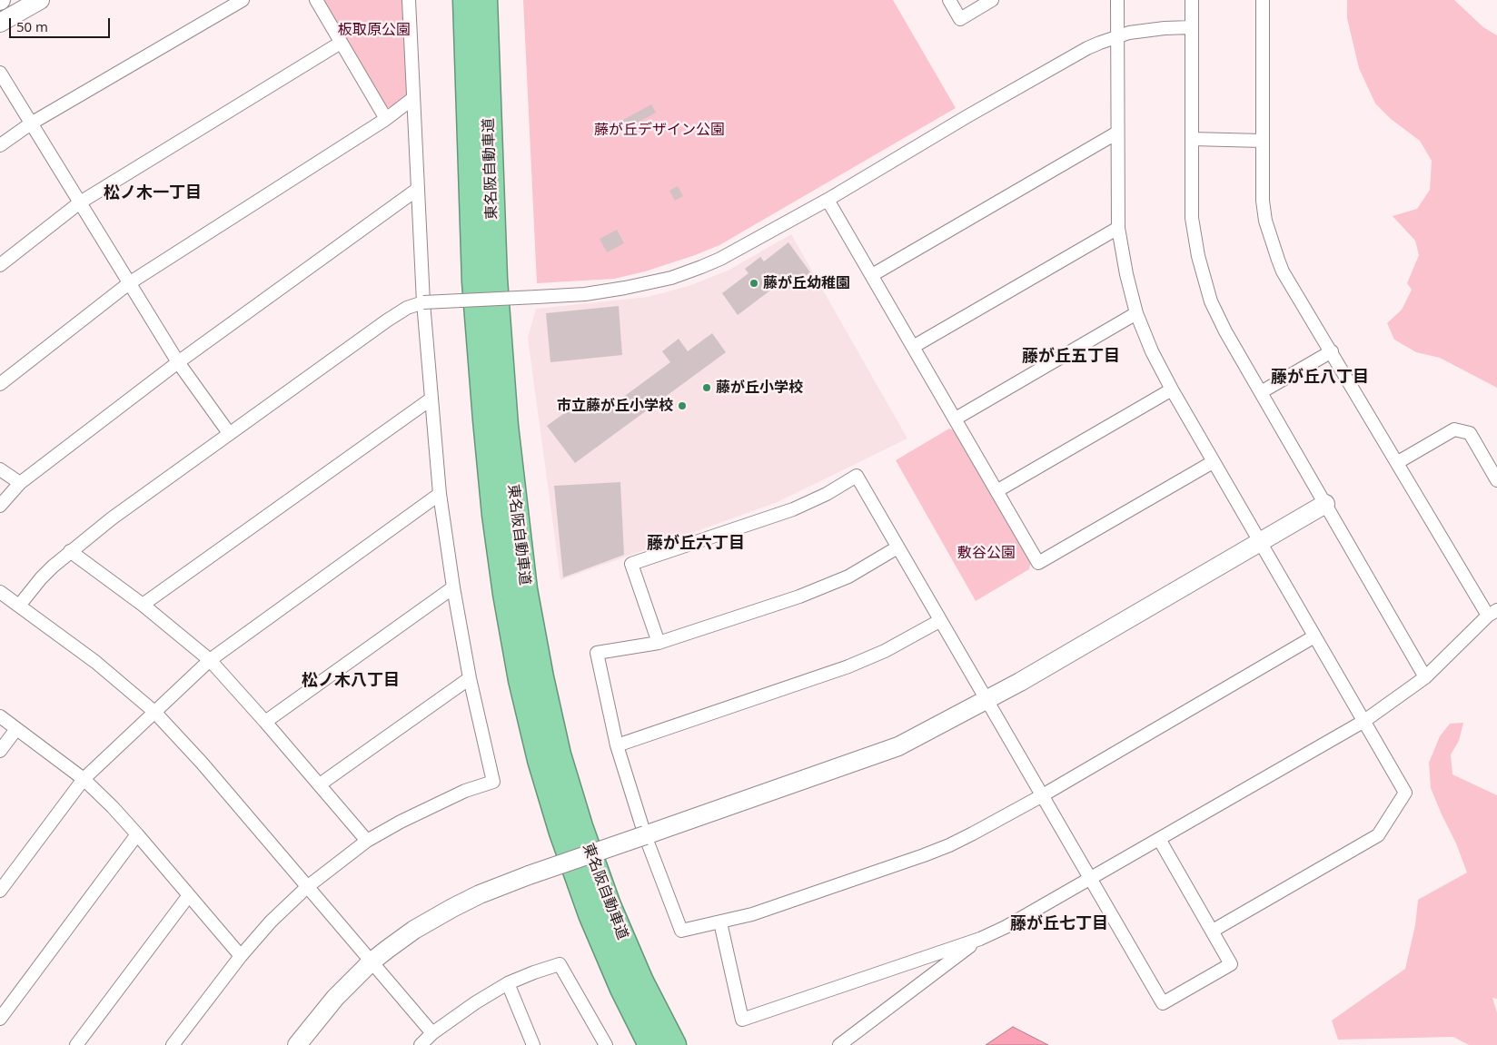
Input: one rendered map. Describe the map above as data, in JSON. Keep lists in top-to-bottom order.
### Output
{
  "streets": {
    "highway": ["東名阪自動車道"]
  },
  "districts": [
    "松ノ木一丁目",
    "藤が丘五丁目",
    "藤が丘八丁目",
    "藤が丘六丁目",
    "松ノ木八丁目",
    "藤が丘七丁目"
  ],
  "parks": ["板取原公園", "藤が丘デザイン公園", "敷谷公園"],
  "places": ["藤が丘幼稚園", "藤が丘小学校", "市立藤が丘小学校"],
  "scale_bar": "50 m"
}
